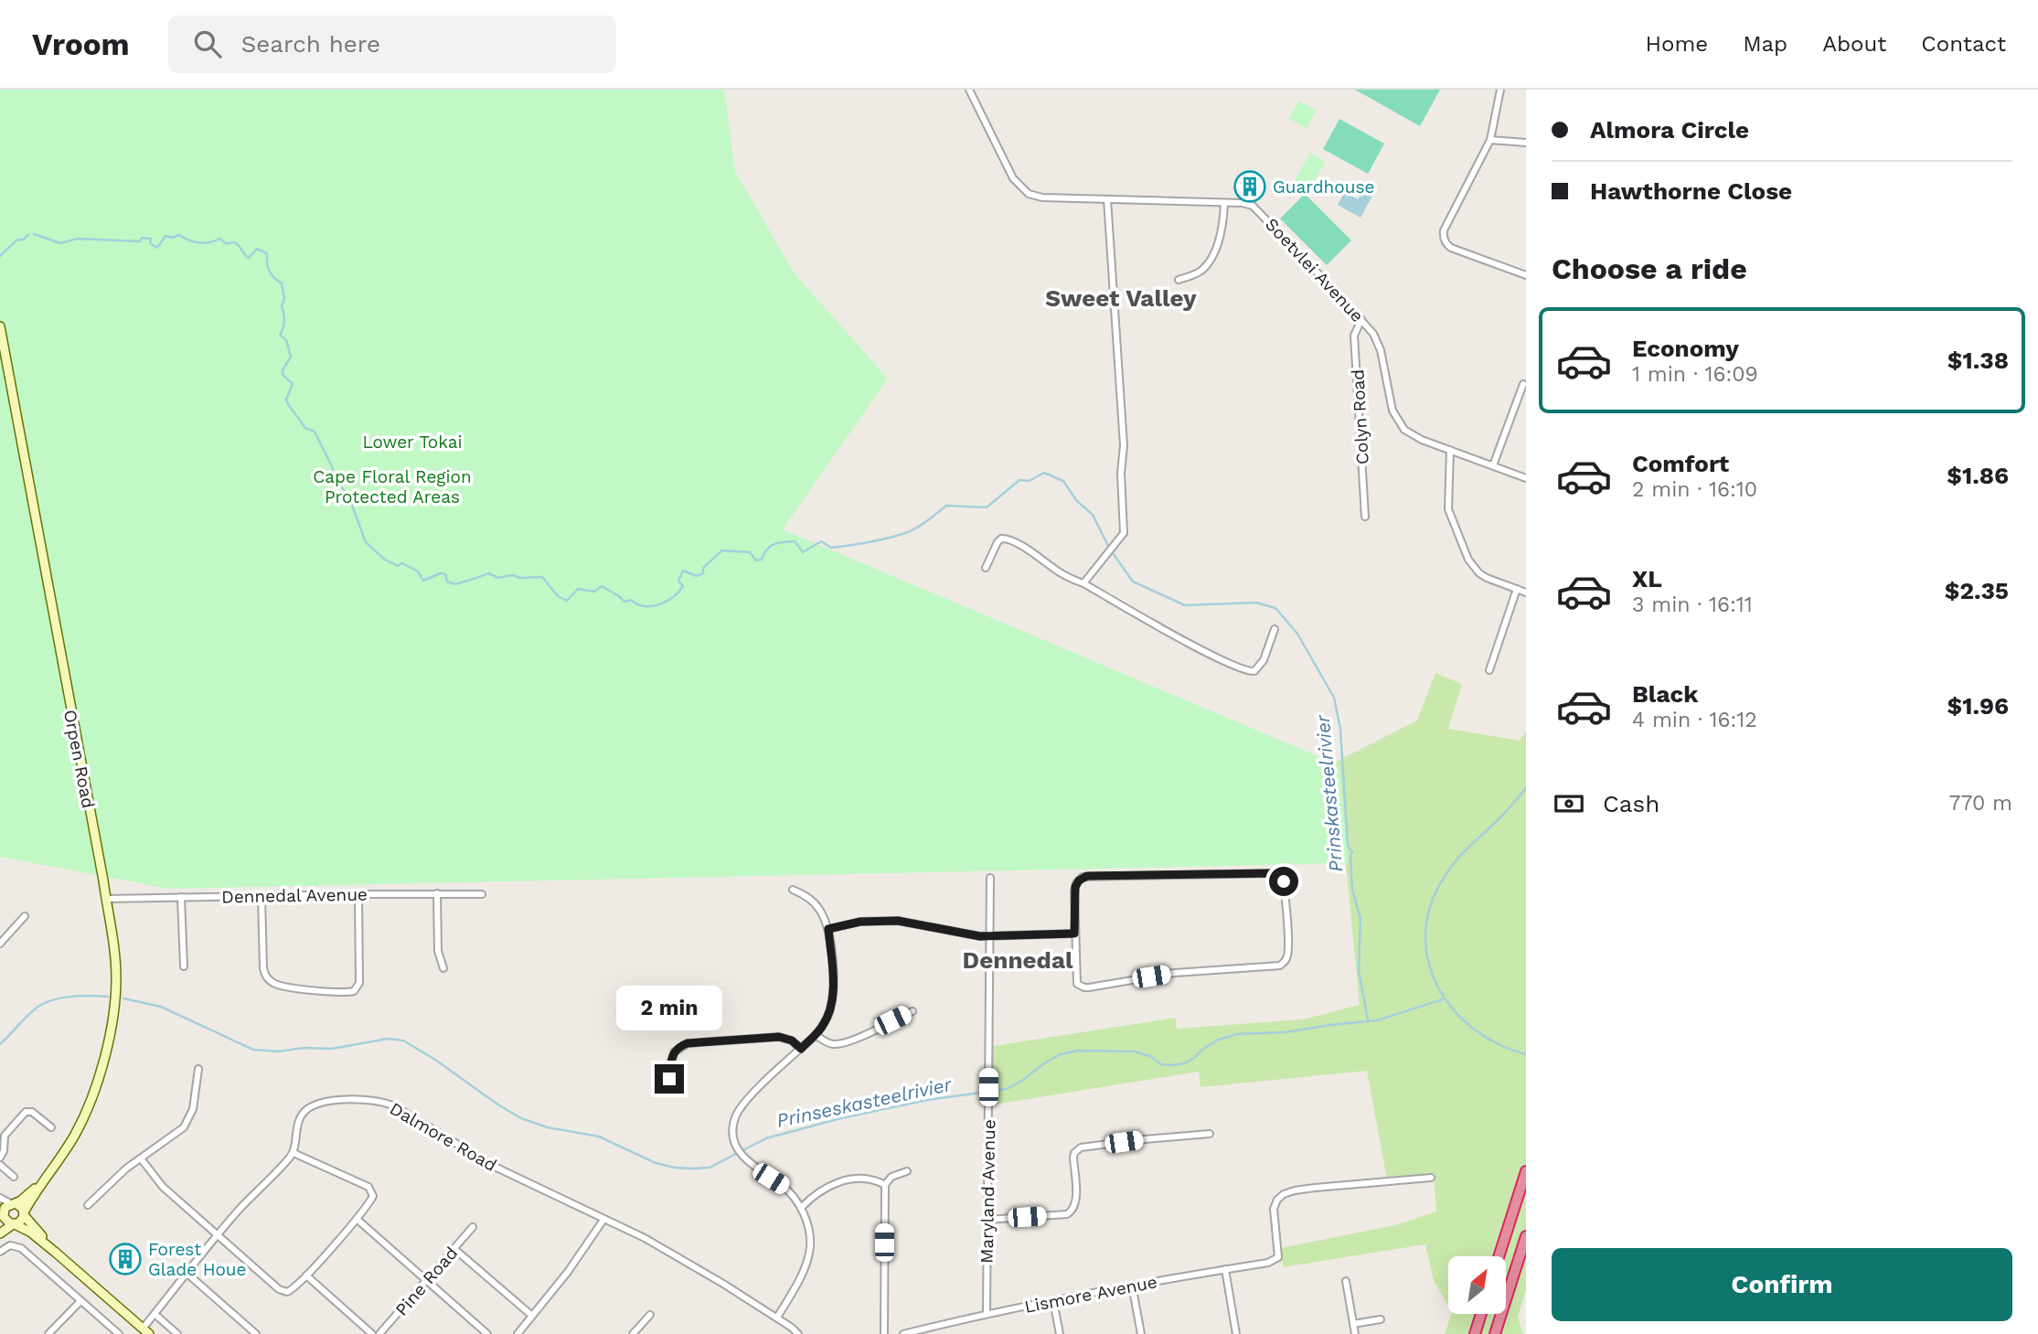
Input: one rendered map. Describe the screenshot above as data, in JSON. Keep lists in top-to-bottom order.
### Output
{
  "streets": {
    "main road": ["Orpen Road"],
    "street": [
      "Soetvlei Avenue",
      "Colyn Road",
      "Dennedal Avenue",
      "Dalmore Road",
      "Maryland Avenue",
      "Pine Road",
      "Lismore Avenue"
    ]
  },
  "crossings": [
    ["Soetvlei Avenue", "Colyn Road"],
    ["Orpen Road", "Dennedal Avenue"],
    ["Maryland Avenue", "Lismore Avenue"]
  ],
  "districts": ["Sweet Valley", "Dennedal"],
  "water": ["Prinskasteelrivier", "Prinseskasteelrivier"],
  "parks": ["Lower Tokai", "Cape Floral Region Protected Areas"],
  "places": {
    "building": ["Guardhouse", "Forest Glade Houe"]
  },
  "north": "top right",
  "page": {
    "header": "Vroom",
    "search": "Search here",
    "nav": [
      "Home",
      "Map",
      "About",
      "Contact"
    ],
    "banner": ["Almora Circle", "Hawthorne Close"],
    "heading": "Choose a ride",
    "list": [
      {
        "name": "Economy",
        "note": "1 min · 16:09",
        "value": "$1.38"
      },
      {
        "name": "Comfort",
        "note": "2 min · 16:10",
        "value": "$1.86"
      },
      {
        "name": "XL",
        "note": "3 min · 16:11",
        "value": "$2.35"
      },
      {
        "name": "Black",
        "note": "4 min · 16:12",
        "value": "$1.96"
      }
    ],
    "pay": ["Cash", "770 m"],
    "bubble": "2 min",
    "buttons": "Confirm"
  }
}
